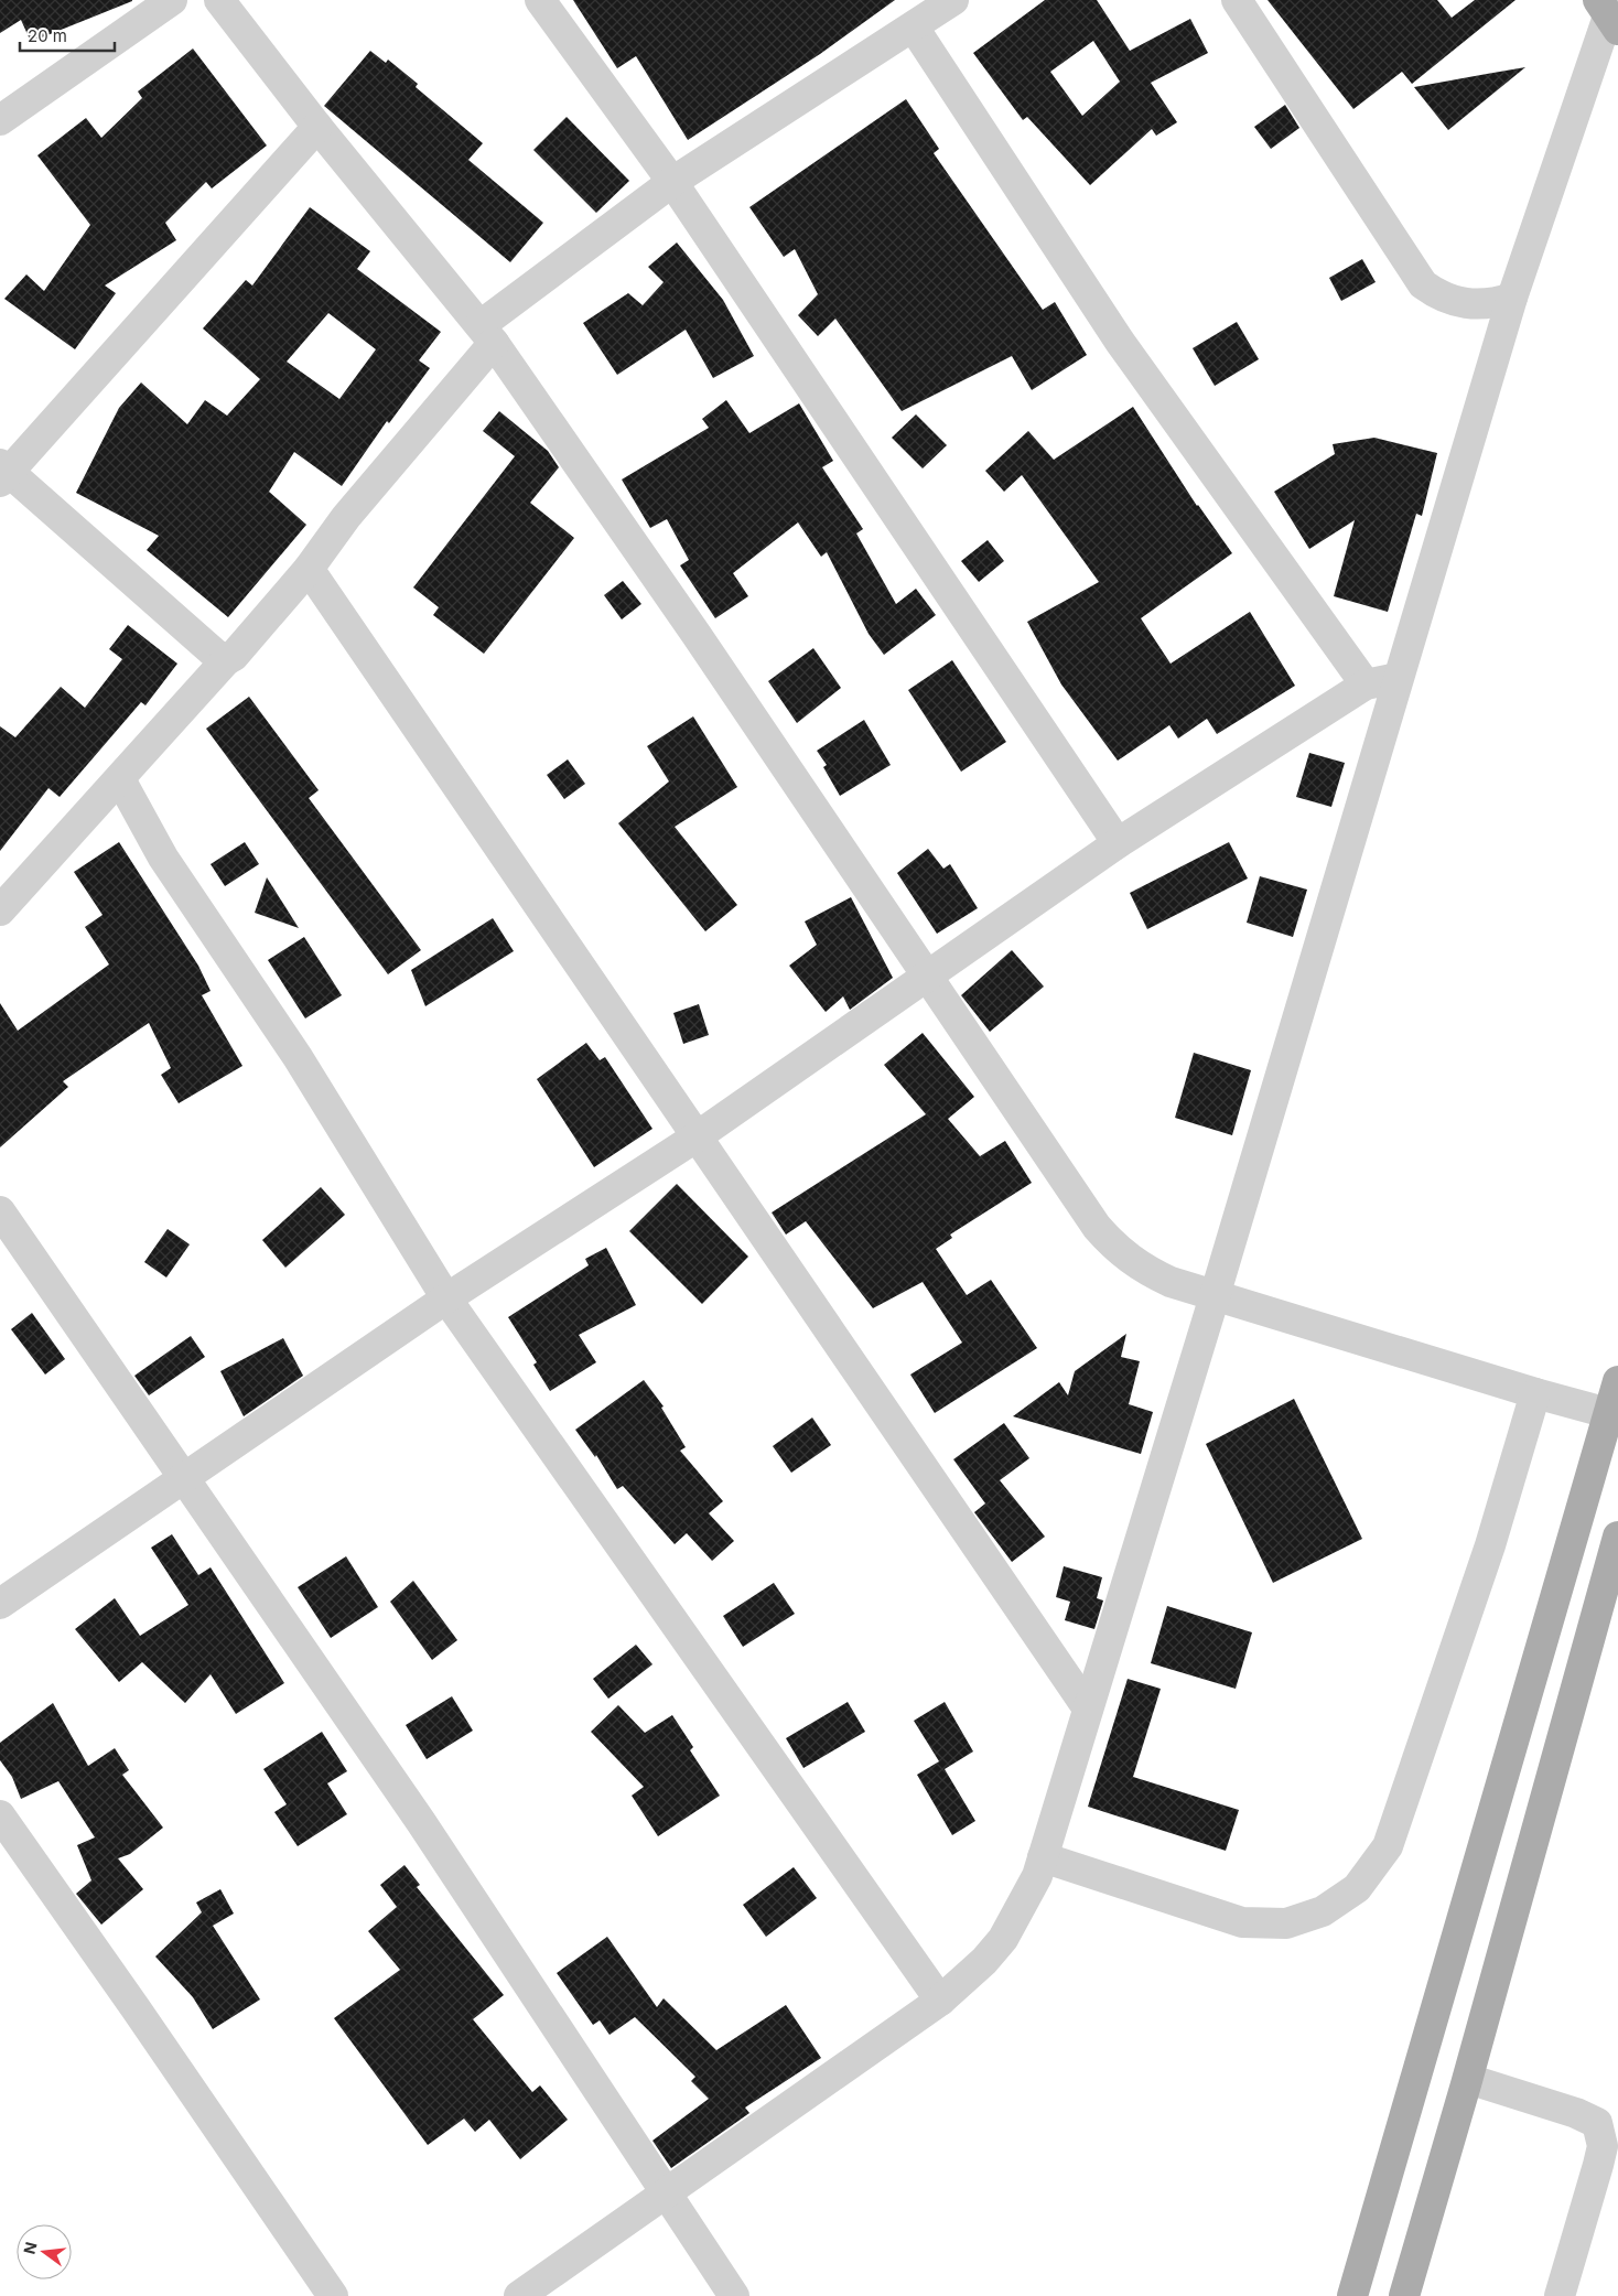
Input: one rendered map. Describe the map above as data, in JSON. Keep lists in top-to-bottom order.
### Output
{
  "scale_bar": "20 m",
  "north": "left"
}
